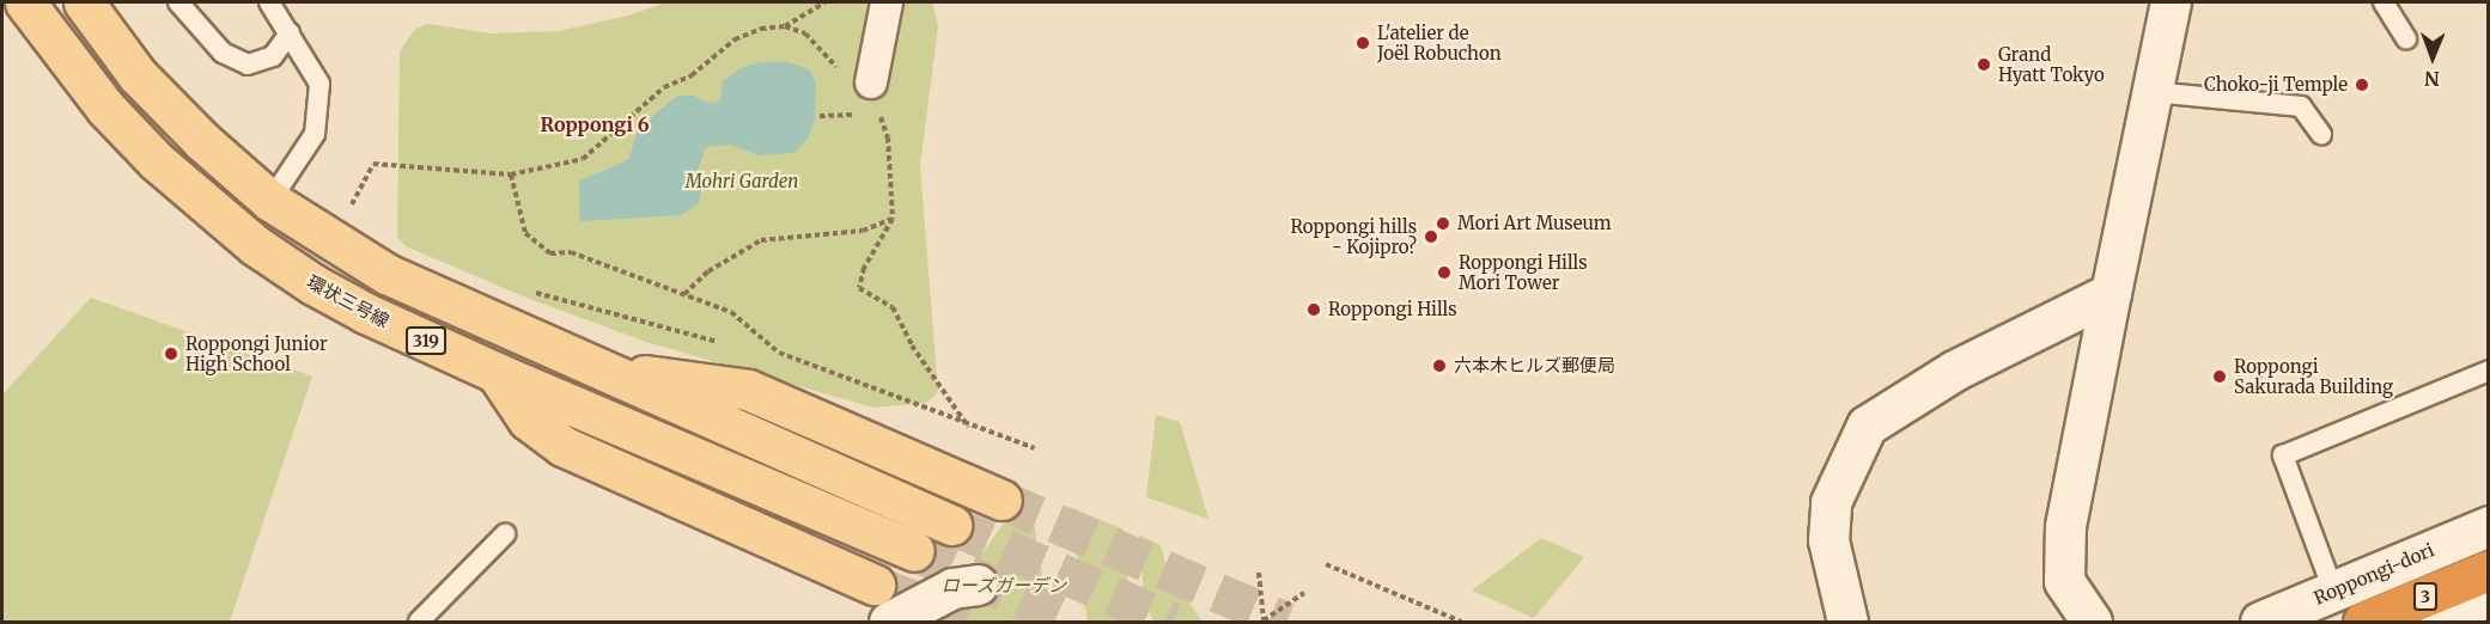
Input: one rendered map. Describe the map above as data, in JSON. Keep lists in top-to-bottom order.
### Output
{
  "streets": {
    "highway": ["3"],
    "main road": ["環状三号線", "319"],
    "street": ["Roppongi-dori"]
  },
  "districts": ["Roppongi 6"],
  "parks": ["Mohri Garden", "ローズガーデン"],
  "places": [
    "L'atelier de Joël Robuchon",
    "Grand Hyatt Tokyo",
    "Choko-ji Temple",
    "Mori Art Museum",
    "Roppongi hills - Kojipro?",
    "Roppongi Hills Mori Tower",
    "Roppongi Hills",
    "Roppongi Junior High School",
    "六本木ヒルズ郵便局",
    "Roppongi Sakurada Building"
  ],
  "north": "bottom"
}
